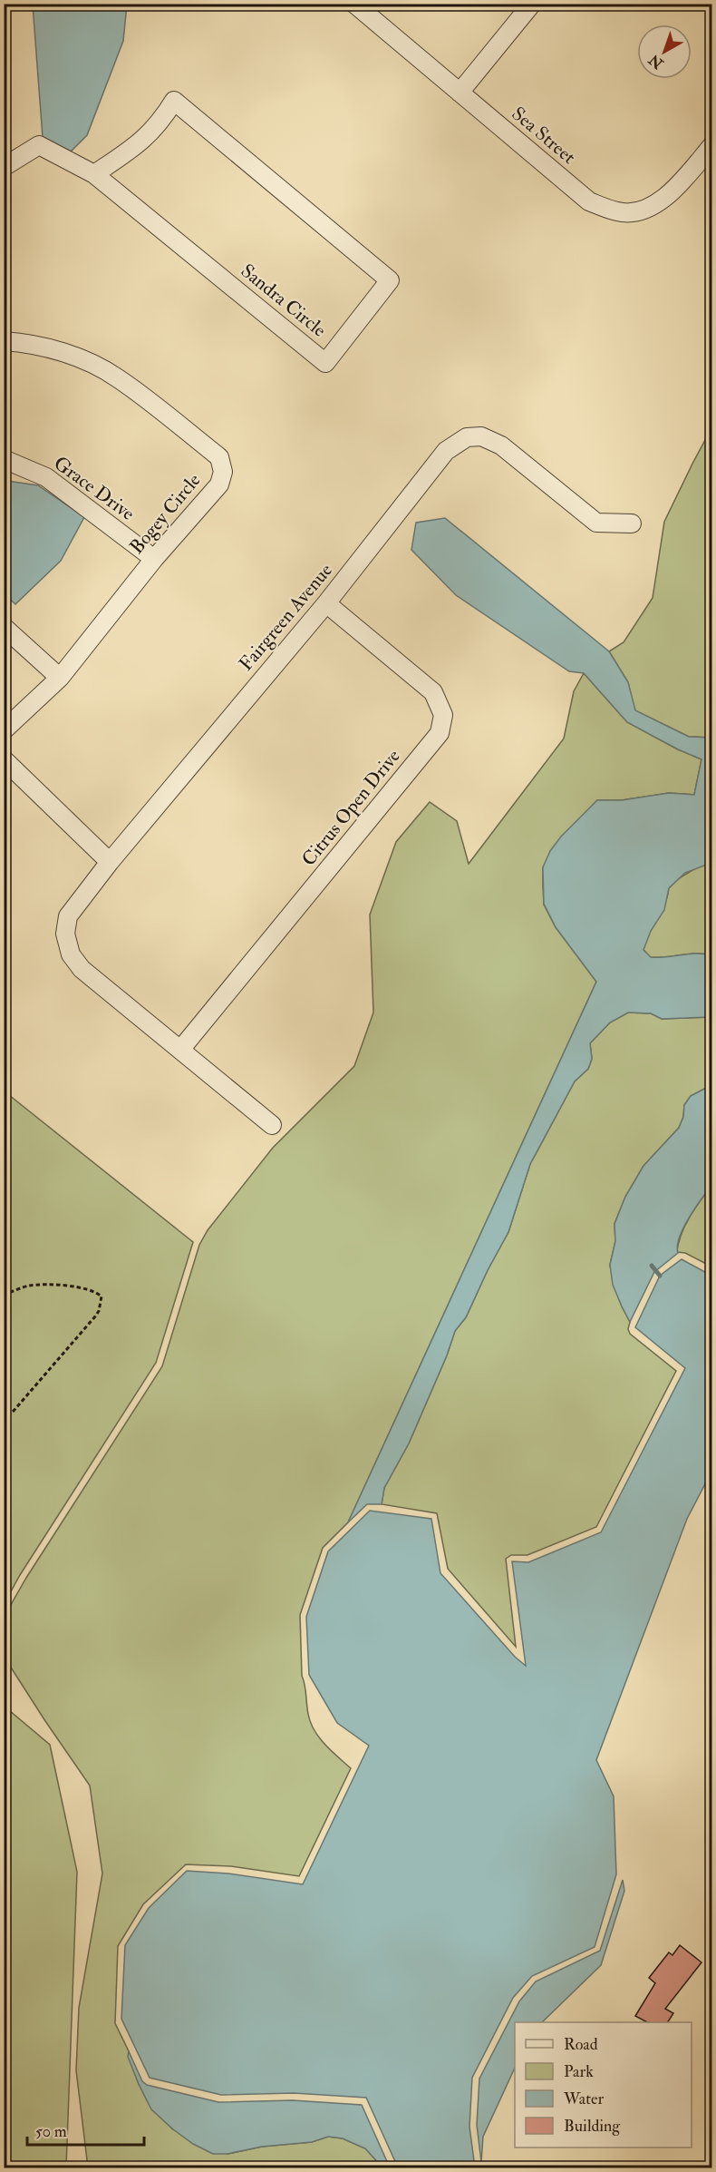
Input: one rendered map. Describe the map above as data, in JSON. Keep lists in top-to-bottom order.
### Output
{
  "streets": {
    "street": [
      "Sea Street",
      "Sandra Circle",
      "Grace Drive",
      "Bogey Circle",
      "Fairgreen Avenue",
      "Citrus Open Drive"
    ]
  },
  "crossings": [
    ["Grace Drive", "Bogey Circle"],
    ["Fairgreen Avenue", "Citrus Open Drive"]
  ],
  "legend": [
    "Road",
    "Park",
    "Water",
    "Building"
  ],
  "scale_bar": "50 m",
  "north": "bottom left"
}
